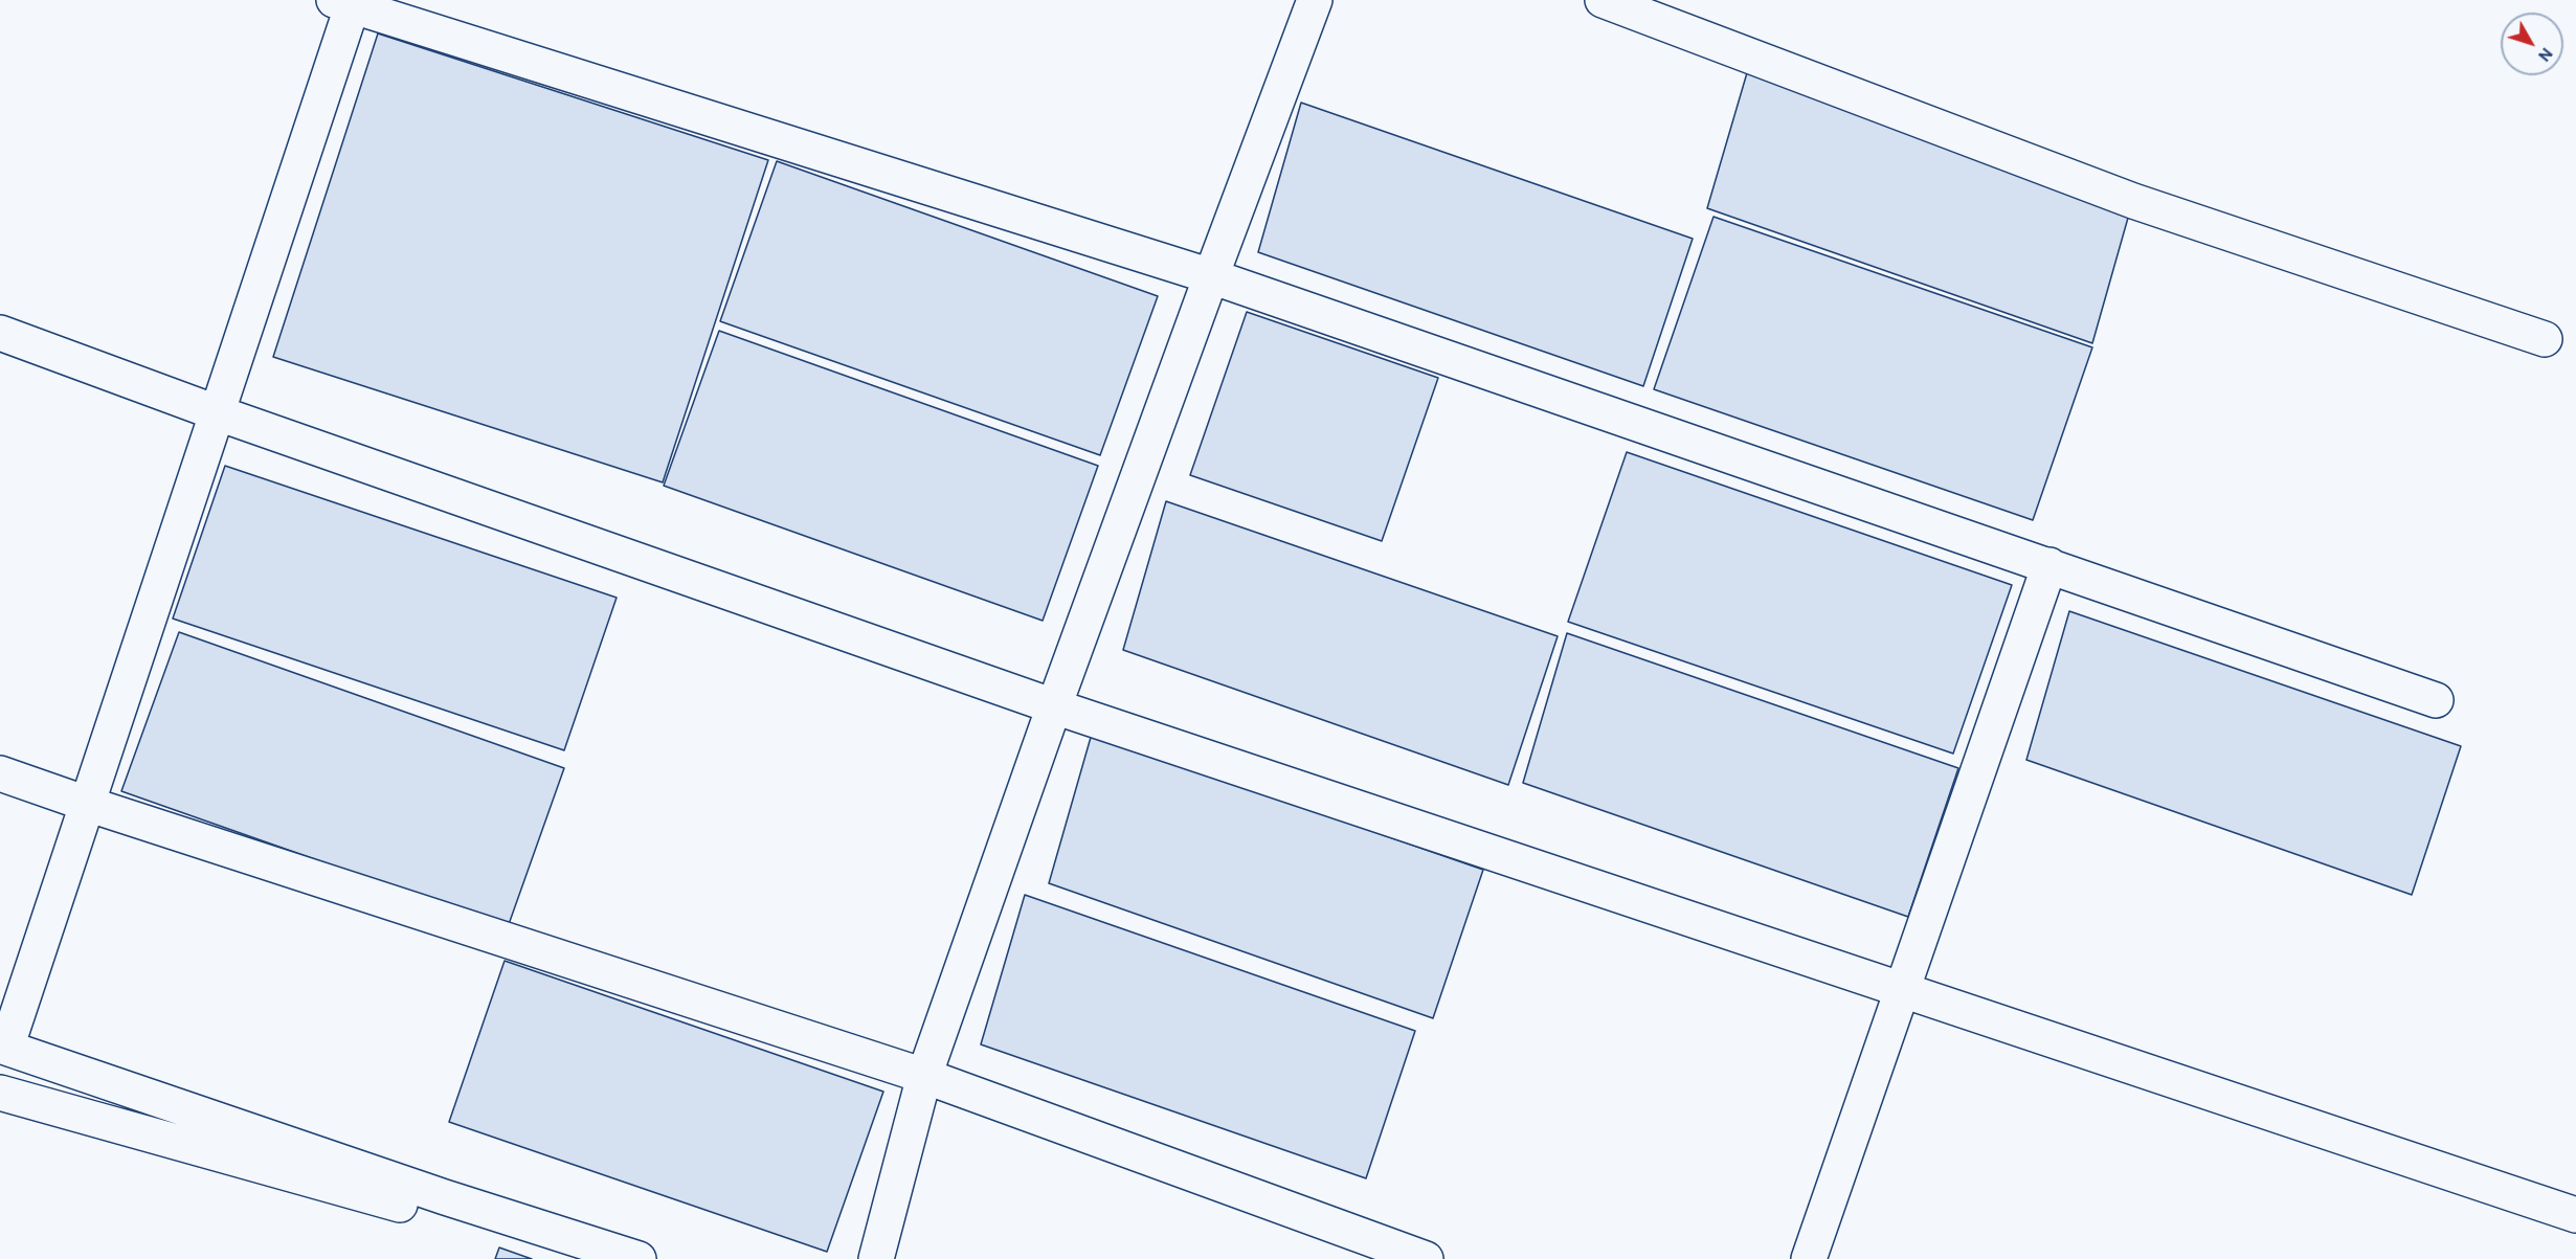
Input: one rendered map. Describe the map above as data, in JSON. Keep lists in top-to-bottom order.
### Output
{
  "north": "bottom right"
}
